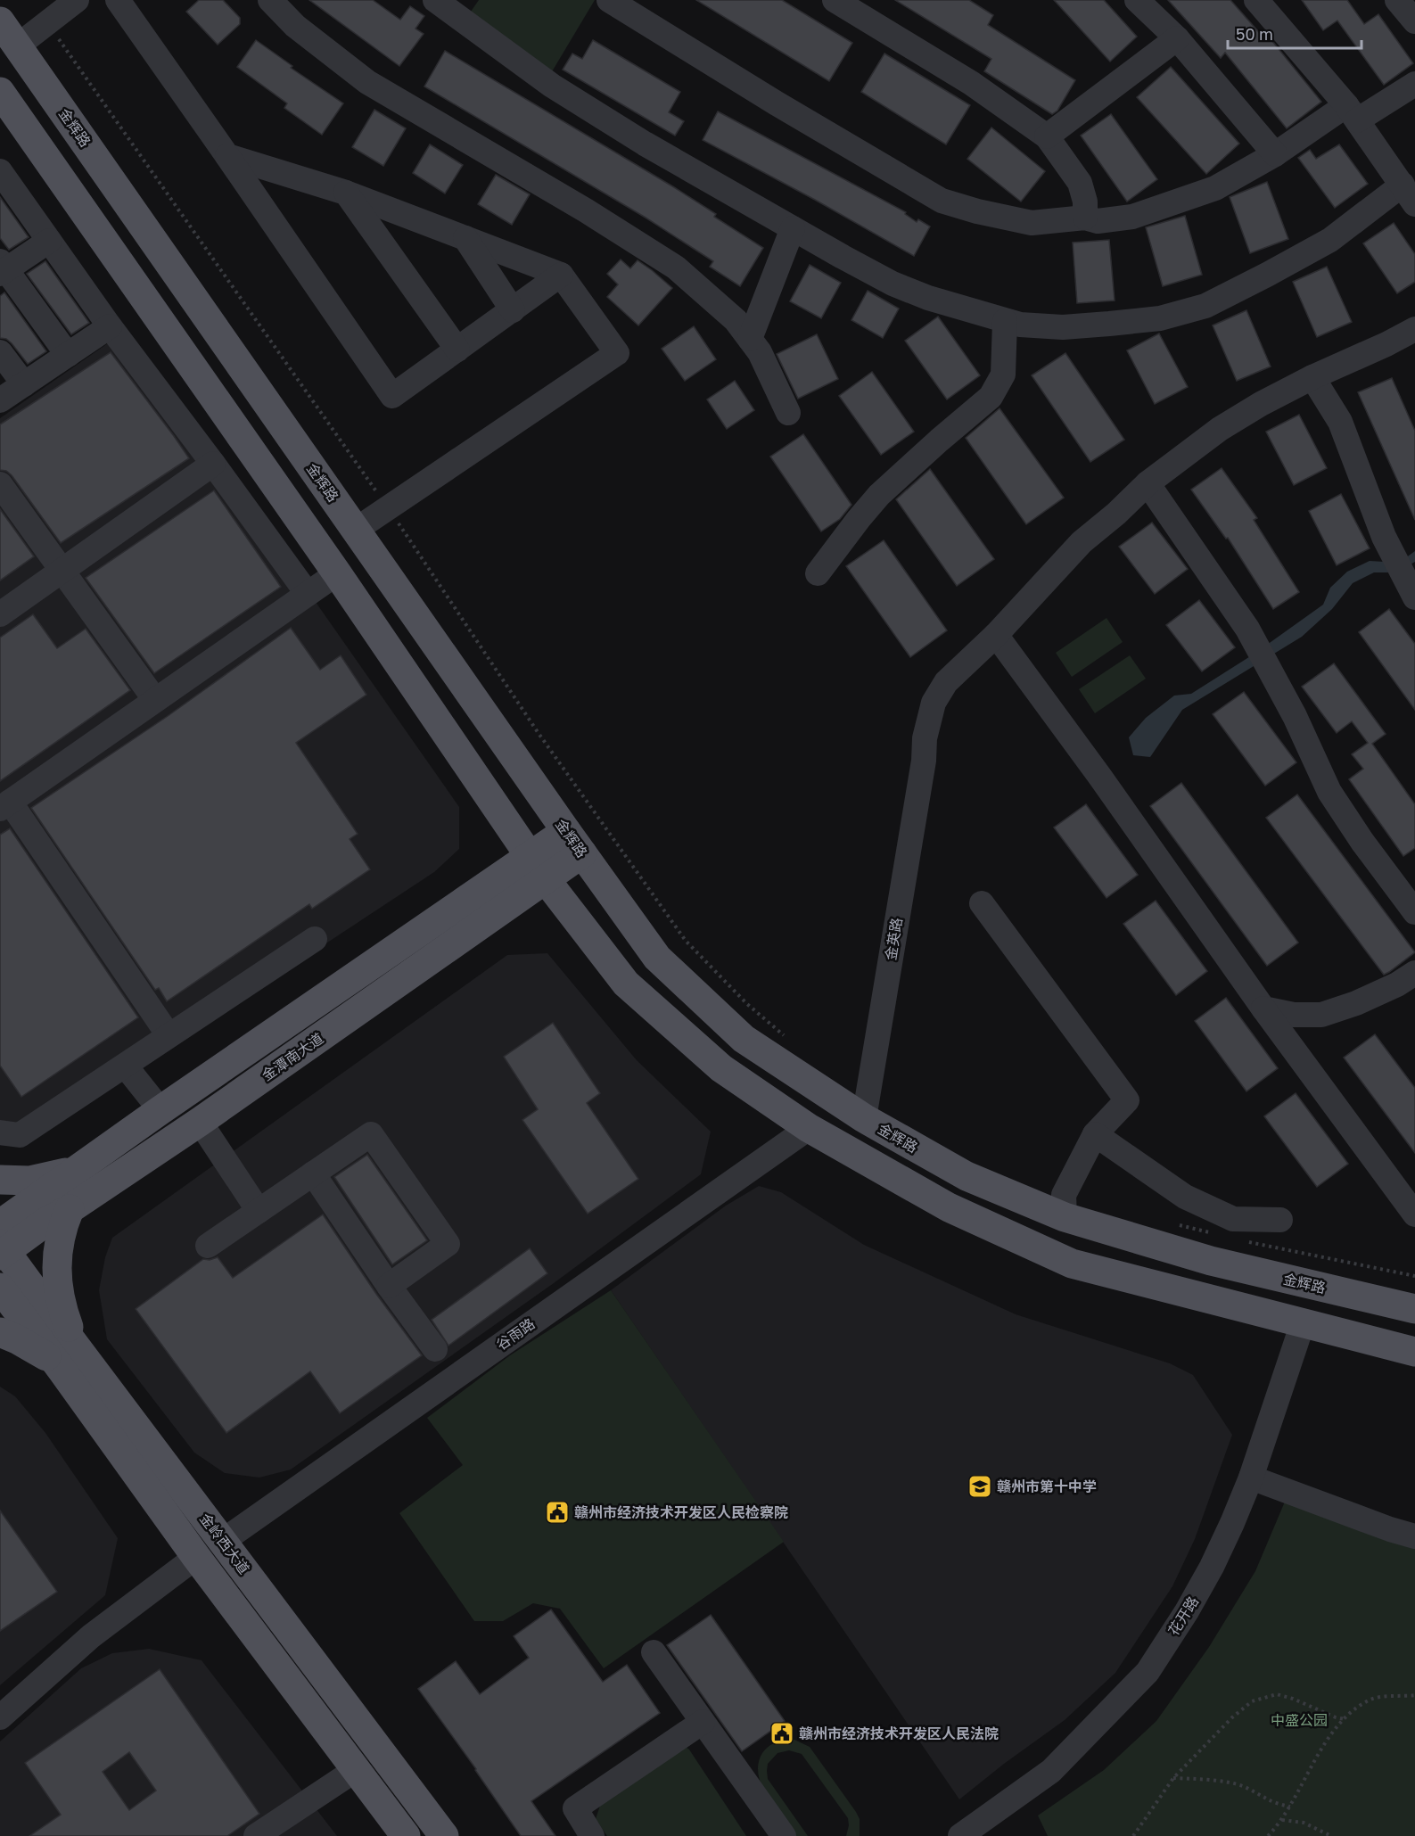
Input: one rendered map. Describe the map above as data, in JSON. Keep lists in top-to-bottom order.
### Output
{
  "streets": {
    "main road": ["金辉路", "金潭南大道", "金岭西大道"],
    "street": ["金英路", "谷雨路", "花开路"]
  },
  "crossings": [
    ["金辉路", "金英路"],
    ["金辉路", "金潭南大道"],
    ["金潭南大道", "金岭西大道"],
    ["谷雨路", "金岭西大道"]
  ],
  "parks": ["中盛公园"],
  "places": {
    "school or university": ["赣州市第十中学"],
    "public building": ["赣州市经济技术开发区人民检察院", "赣州市经济技术开发区人民法院"]
  },
  "scale_bar": "50 m"
}
